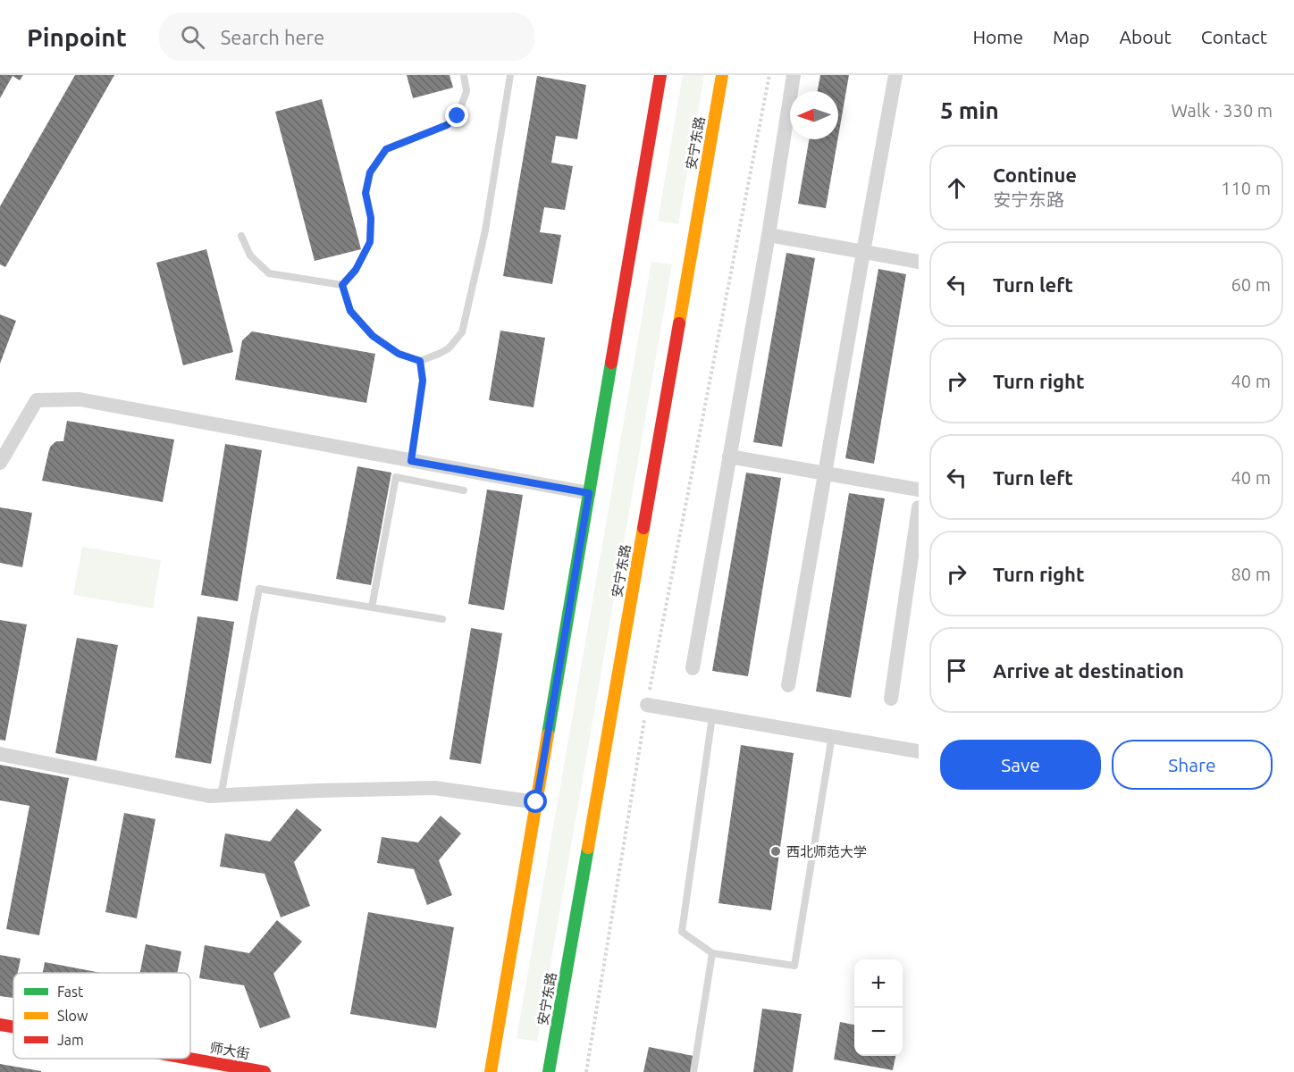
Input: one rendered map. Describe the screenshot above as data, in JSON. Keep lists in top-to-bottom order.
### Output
{
  "streets": {
    "main road": ["安宁东路", "师大街"]
  },
  "places": ["西北师范大学"],
  "legend": ["Fast", "Slow", "Jam"],
  "north": "left",
  "page": {
    "header": "Pinpoint",
    "search": "Search here",
    "nav": [
      "Home",
      "Map",
      "About",
      "Contact"
    ],
    "heading": ["5 min", "Walk · 330 m"],
    "list": [
      ["Continue", "安宁东路", "110 m"],
      ["Turn left", "60 m"],
      ["Turn right", "40 m"],
      ["Turn left", "40 m"],
      ["Turn right", "80 m"],
      "Arrive at destination"
    ],
    "buttons": ["Save", "Share"],
    "map_buttons": ["+", "−"]
  }
}
